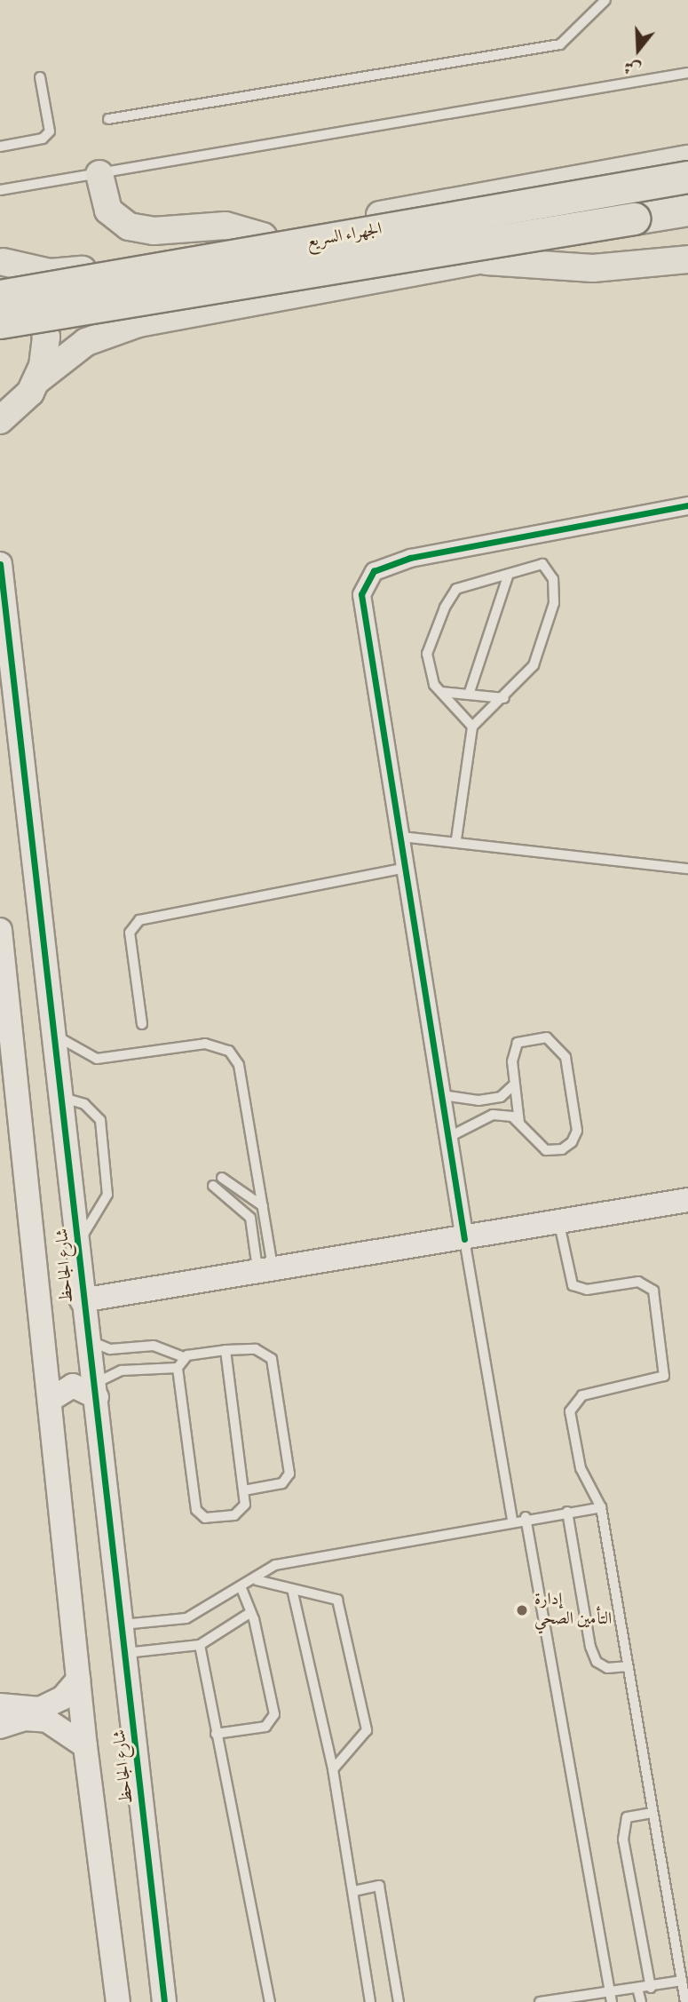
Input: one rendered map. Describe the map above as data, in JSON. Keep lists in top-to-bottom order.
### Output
{
  "streets": {
    "highway": ["الجهراء السريع"],
    "street": ["شارع الجاحظ"]
  },
  "places": ["إدارة التأمين الصحي"],
  "north": "bottom"
}
